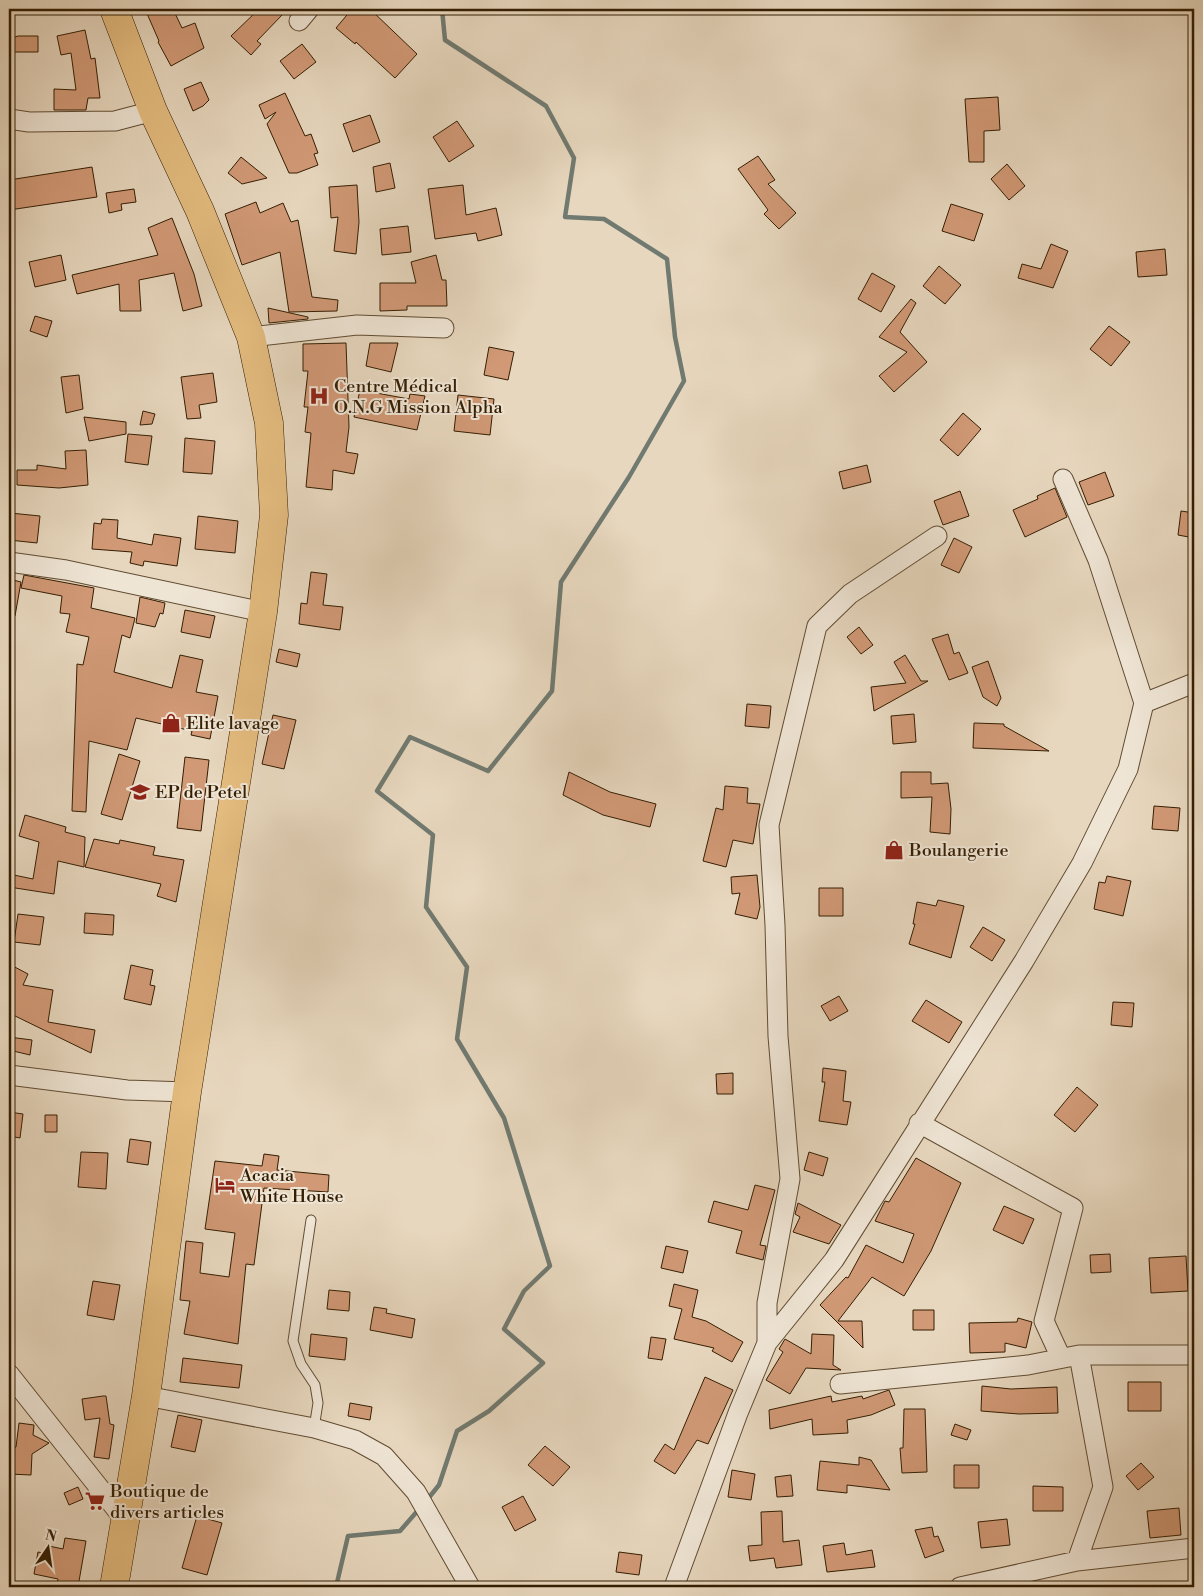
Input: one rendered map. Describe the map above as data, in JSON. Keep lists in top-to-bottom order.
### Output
{
  "places": {
    "hospital": ["Centre Médical O.N.G Mission Alpha"],
    "shop": ["Elite lavage", "Boulangerie"],
    "school or university": ["EP de Petel"],
    "hotel": ["Acacia White House"],
    "supermarket": ["Boutique de divers articles"]
  },
  "north": "top"
}
